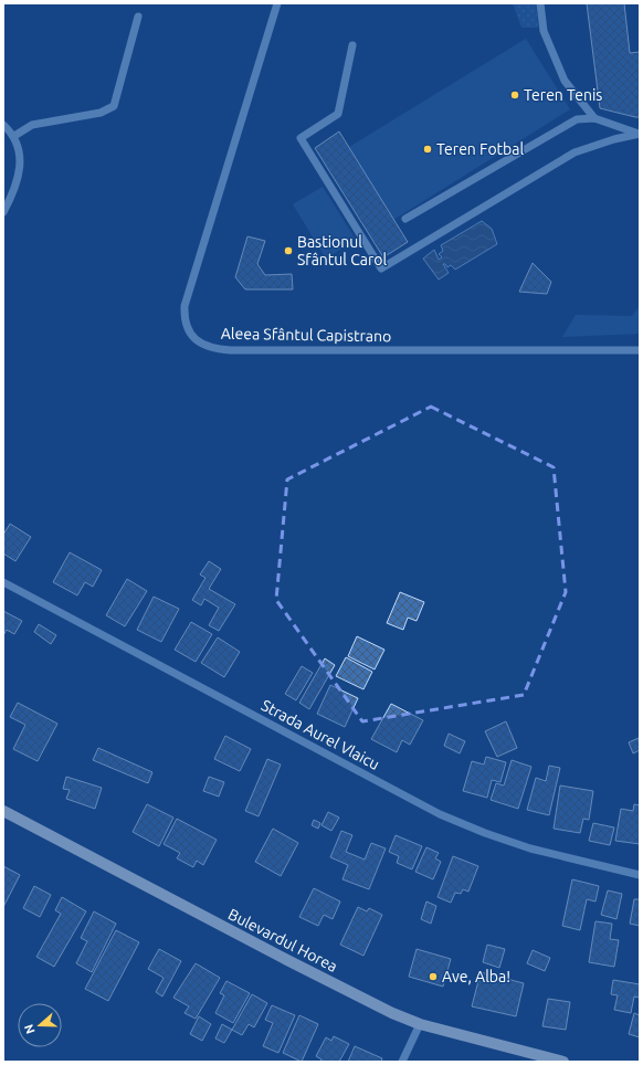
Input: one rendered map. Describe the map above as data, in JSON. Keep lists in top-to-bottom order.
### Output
{
  "streets": {
    "main road": ["Bulevardul Horea"],
    "street": ["Aleea Sfântul Capistrano", "Strada Aurel Vlaicu"]
  },
  "places": [
    "Teren Tenis",
    "Teren Fotbal",
    "Bastionul Sfântul Carol",
    "Ave, Alba!"
  ],
  "north": "left"
}
